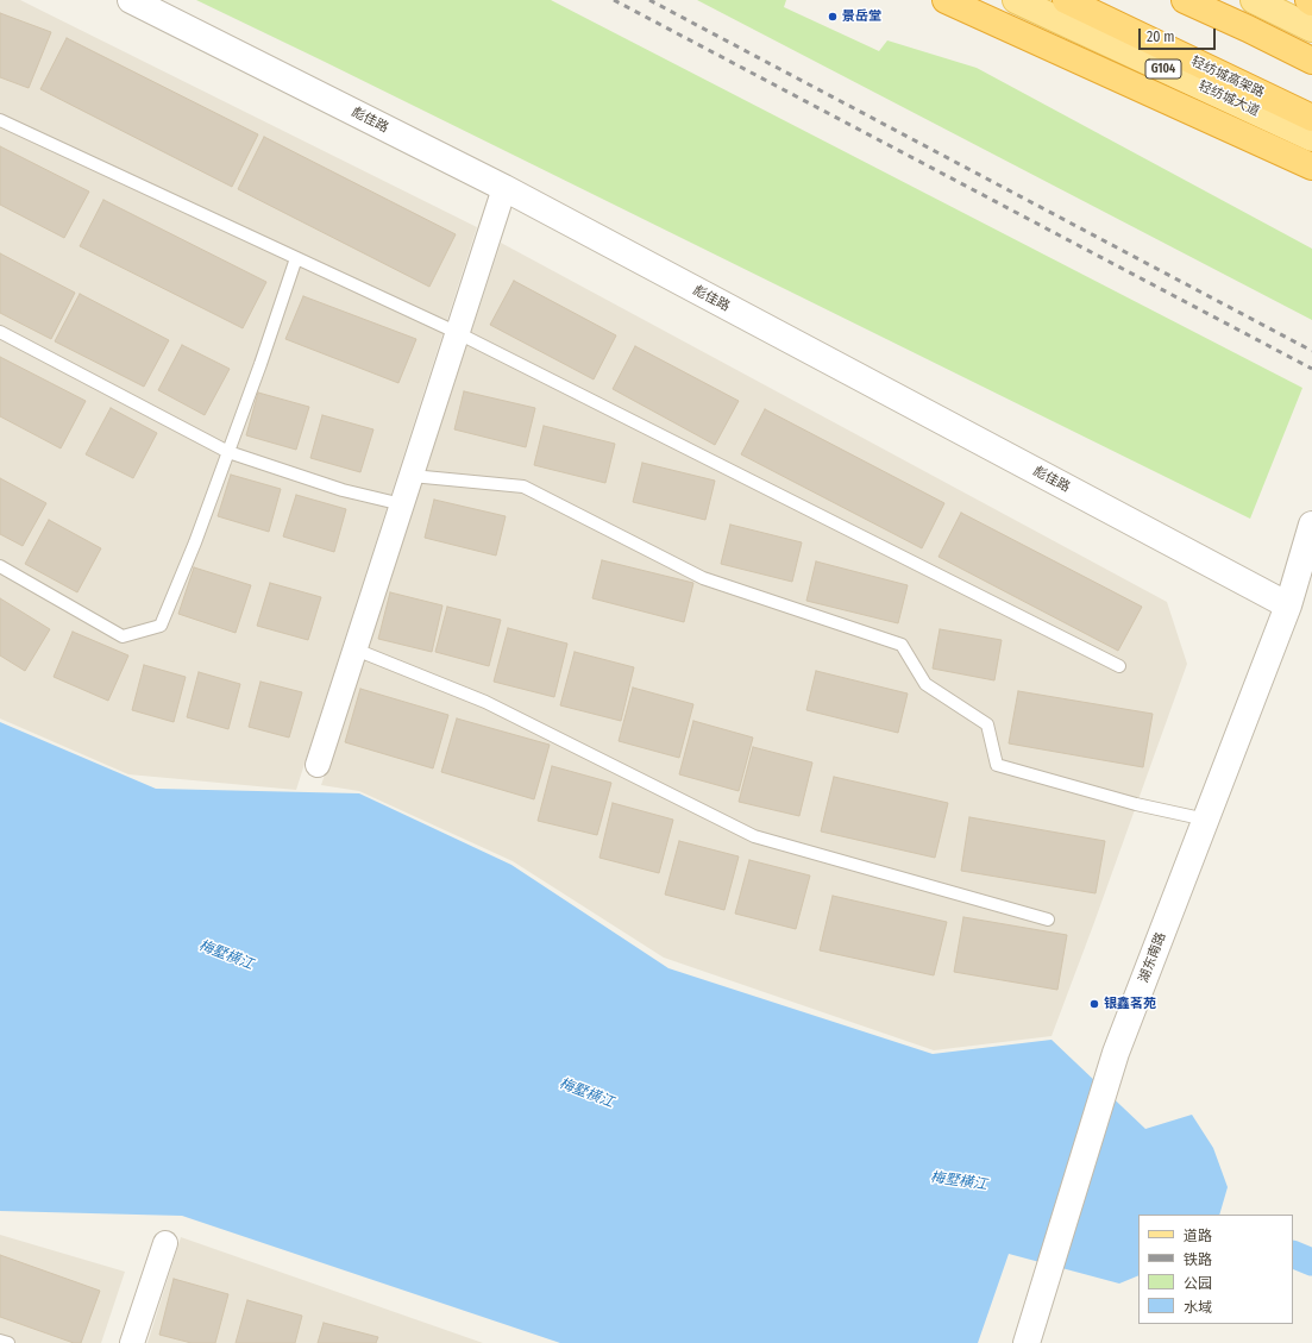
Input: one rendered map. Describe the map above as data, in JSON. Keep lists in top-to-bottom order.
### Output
{
  "streets": {
    "highway": ["轻纺城高架路"],
    "main road": ["G104", "轻纺城大道"],
    "street": ["彪佳路", "湖东南路"]
  },
  "crossings": [
    ["彪佳路", "湖东南路"]
  ],
  "water": ["梅墅横江"],
  "places": ["景岳堂", "银鑫茗苑"],
  "legend": [
    "道路",
    "铁路",
    "公园",
    "水域"
  ],
  "scale_bar": "20 m"
}
